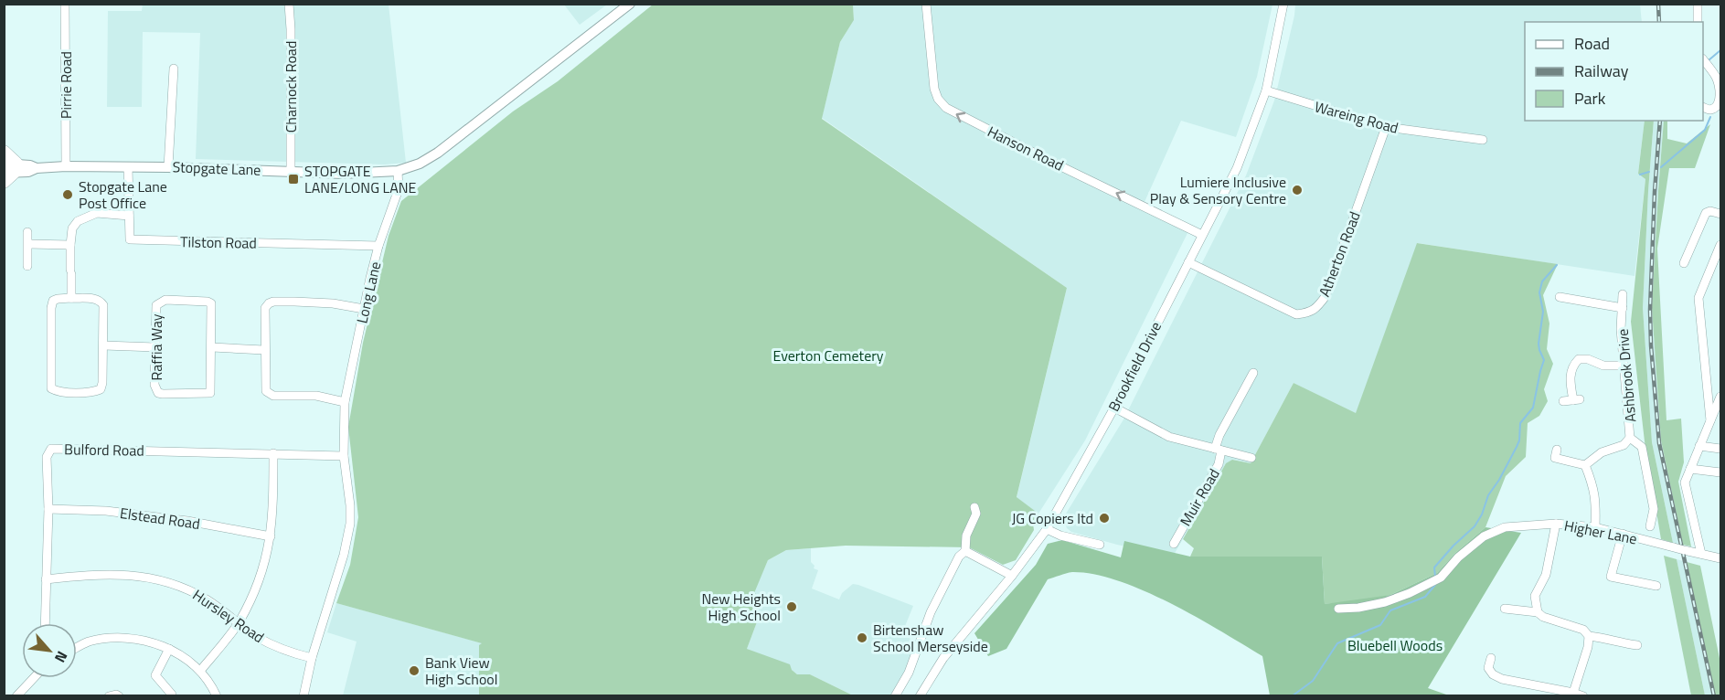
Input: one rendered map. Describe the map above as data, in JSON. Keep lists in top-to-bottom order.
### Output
{
  "streets": {
    "main road": ["Stopgate Lane"],
    "street": [
      "Pirrie Road",
      "Charnock Road",
      "Wareing Road",
      "Hanson Road",
      "Tilston Road",
      "Atherton Road",
      "Long Lane",
      "Raffia Way",
      "Brookfield Drive",
      "Ashbrook Drive",
      "Bulford Road",
      "Muir Road",
      "Elstead Road",
      "Higher Lane",
      "Hursley Road"
    ]
  },
  "crossings": [
    ["Pirrie Road", "Stopgate Lane"],
    ["Charnock Road", "Stopgate Lane"],
    ["Wareing Road", "Atherton Road"],
    ["Wareing Road", "Brookfield Drive"],
    ["Hanson Road", "Brookfield Drive"],
    ["Stopgate Lane", "Tilston Road"],
    ["Stopgate Lane", "Long Lane"],
    ["Tilston Road", "Long Lane"],
    ["Atherton Road", "Brookfield Drive"],
    ["Long Lane", "Bulford Road"],
    ["Long Lane", "Hursley Road"],
    ["Brookfield Drive", "Muir Road"],
    ["Bulford Road", "Elstead Road"],
    ["Bulford Road", "Hursley Road"]
  ],
  "one_way": ["Hanson Road"],
  "parks": ["Everton Cemetery", "Bluebell Woods"],
  "places": {
    "transit": ["STOPGATE LANE/LONG LANE"],
    "other": [
      "Lumiere Inclusive Play & Sensory Centre",
      "Stopgate Lane Post Office",
      "JG Copiers ltd",
      "New Heights High School",
      "Birtenshaw School Merseyside",
      "Bank View High School"
    ]
  },
  "legend": ["Road", "Railway", "Park"],
  "north": "bottom right"
}
